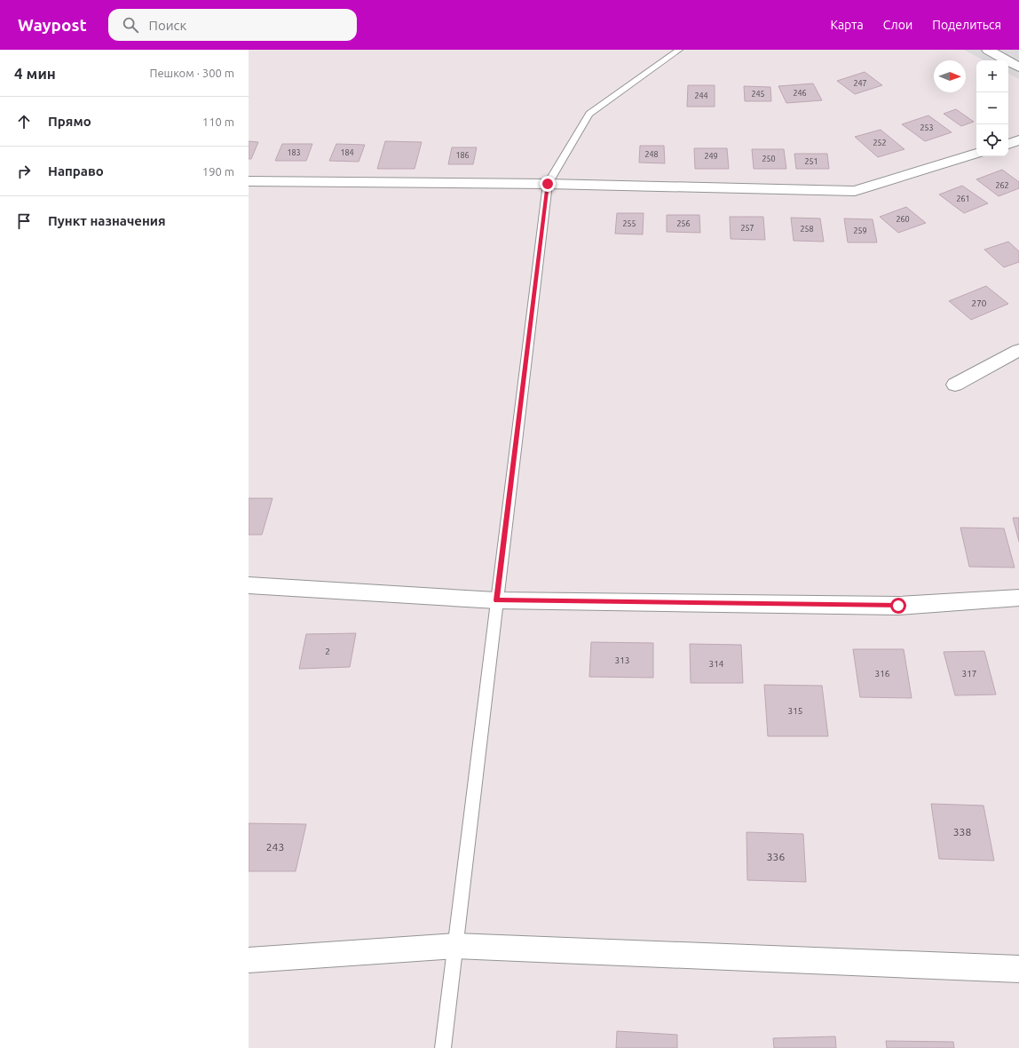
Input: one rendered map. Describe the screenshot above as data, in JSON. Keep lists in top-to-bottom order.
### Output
{
  "house_numbers": [
    "247",
    "246",
    "245",
    "244",
    "253",
    "252",
    "183",
    "184",
    "248",
    "186",
    "249",
    "250",
    "251",
    "262",
    "261",
    "260",
    "255",
    "256",
    "257",
    "258",
    "259",
    "270",
    "2",
    "313",
    "314",
    "316",
    "317",
    "315",
    "338",
    "243",
    "336"
  ],
  "north": "right",
  "page": {
    "header": "Waypost",
    "search": "Поиск",
    "nav": ["Карта", "Слои", "Поделиться"],
    "heading": ["4 мин", "Пешком · 300 m"],
    "map_buttons": ["+", "−"],
    "list": [
      ["Прямо", "110 m"],
      ["Направо", "190 m"],
      "Пункт назначения"
    ]
  }
}
